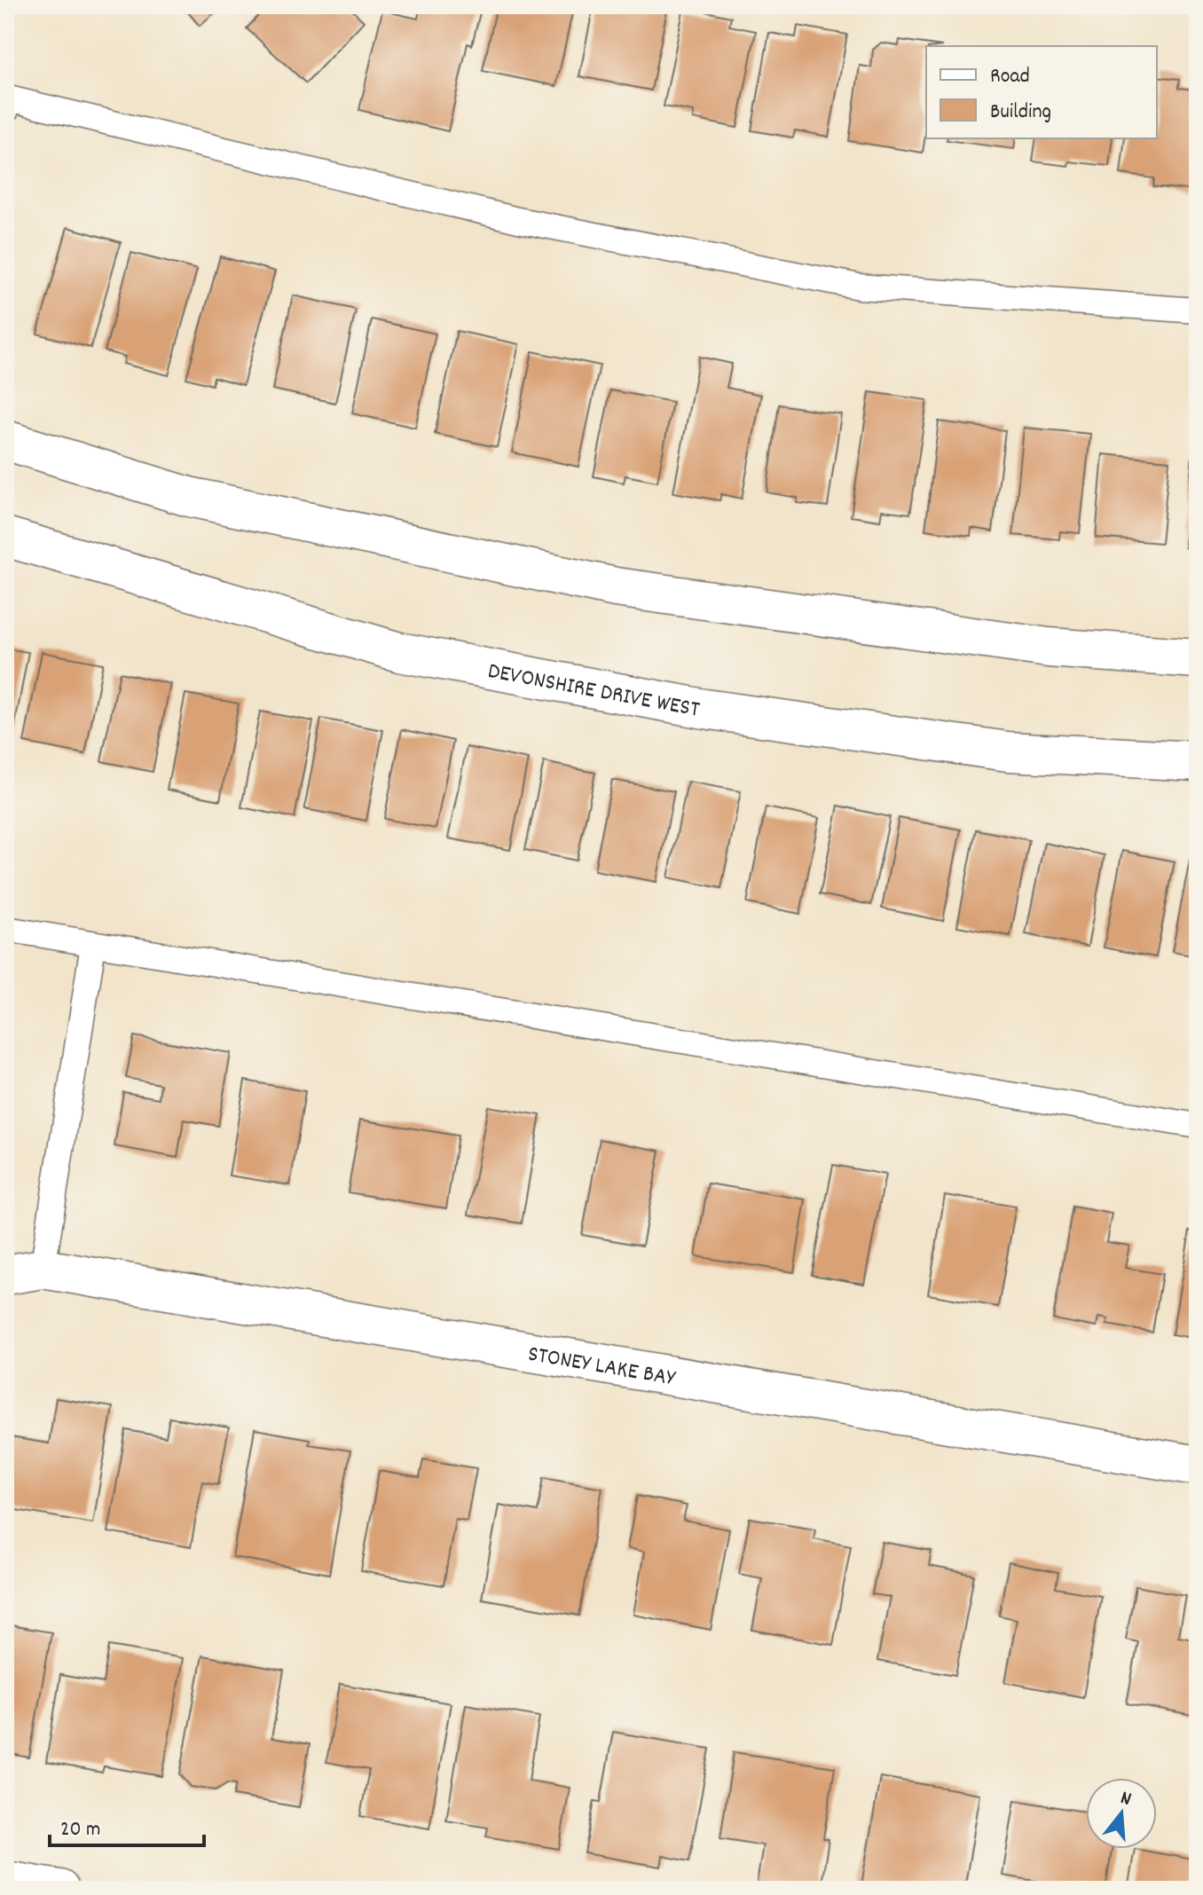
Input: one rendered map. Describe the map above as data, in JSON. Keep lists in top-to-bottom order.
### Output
{
  "streets": {
    "street": ["DEVONSHIRE DRIVE WEST", "STONEY LAKE BAY"]
  },
  "legend": ["Road", "Building"],
  "scale_bar": "20 m",
  "north": "top"
}
